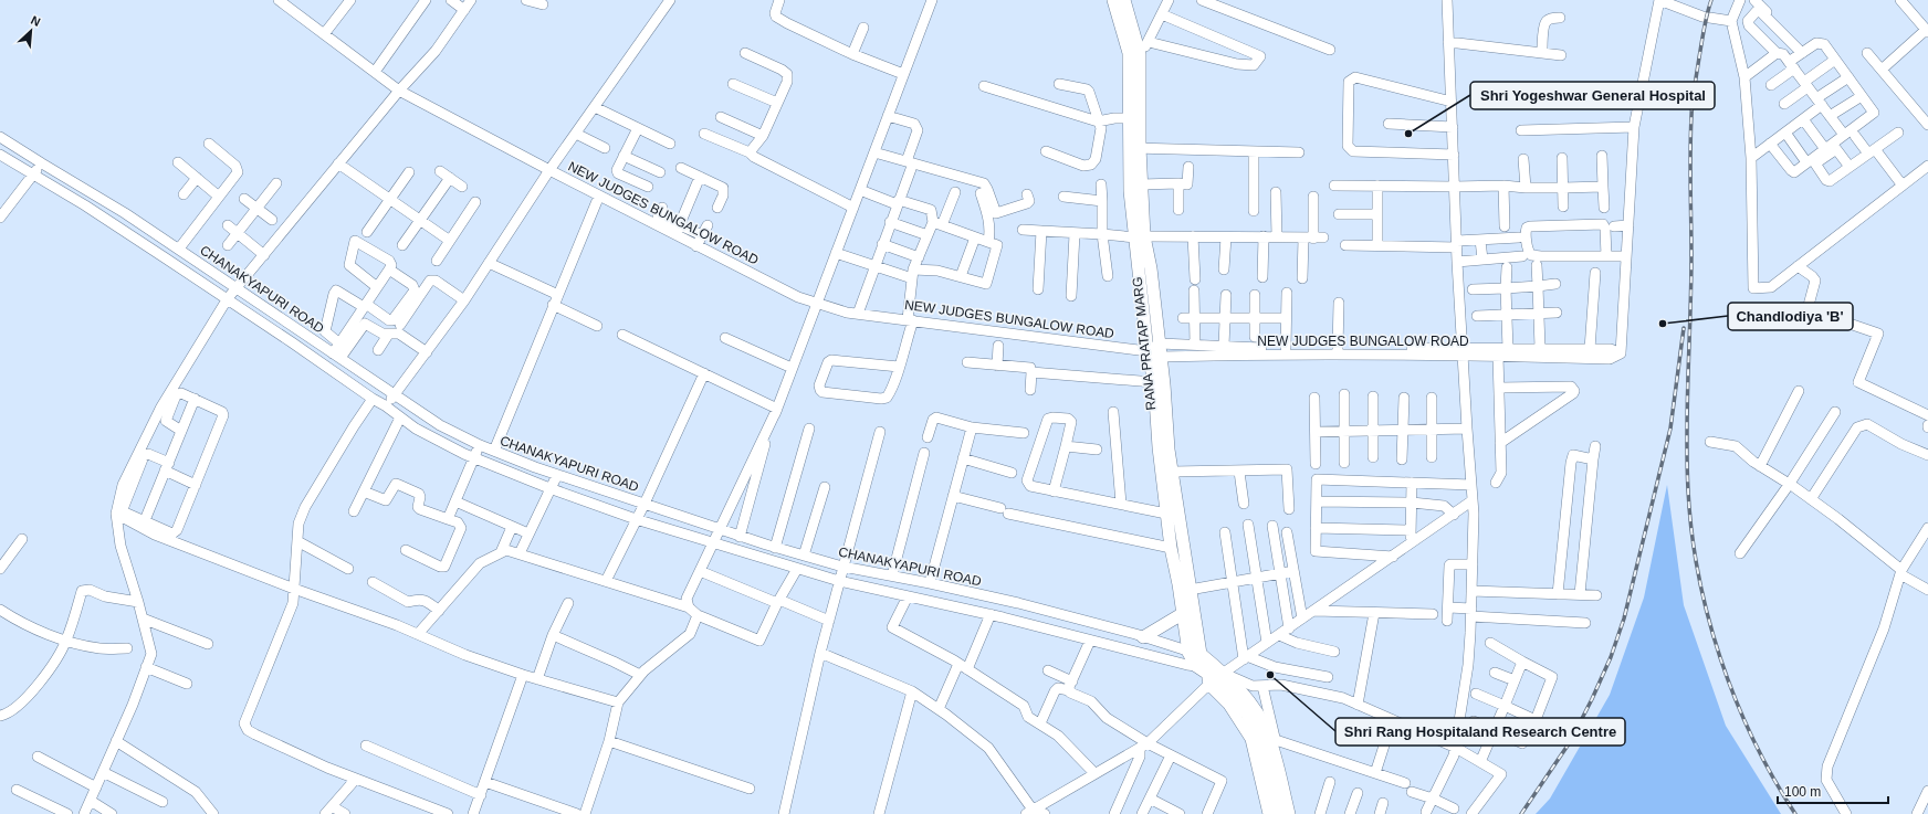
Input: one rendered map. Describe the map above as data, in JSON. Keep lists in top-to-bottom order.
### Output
{
  "streets": {
    "main road": ["RANA PRATAP MARG"],
    "street": ["NEW JUDGES BUNGALOW ROAD", "CHANAKYAPURI ROAD"]
  },
  "crossings": [
    ["NEW JUDGES BUNGALOW ROAD", "RANA PRATAP MARG"],
    ["CHANAKYAPURI ROAD", "RANA PRATAP MARG"]
  ],
  "places": ["Shri Yogeshwar General Hospital", "Chandlodiya 'B'", "Shri Rang Hospitaland Research Centre"],
  "scale_bar": "100 m",
  "north": "top right"
}
